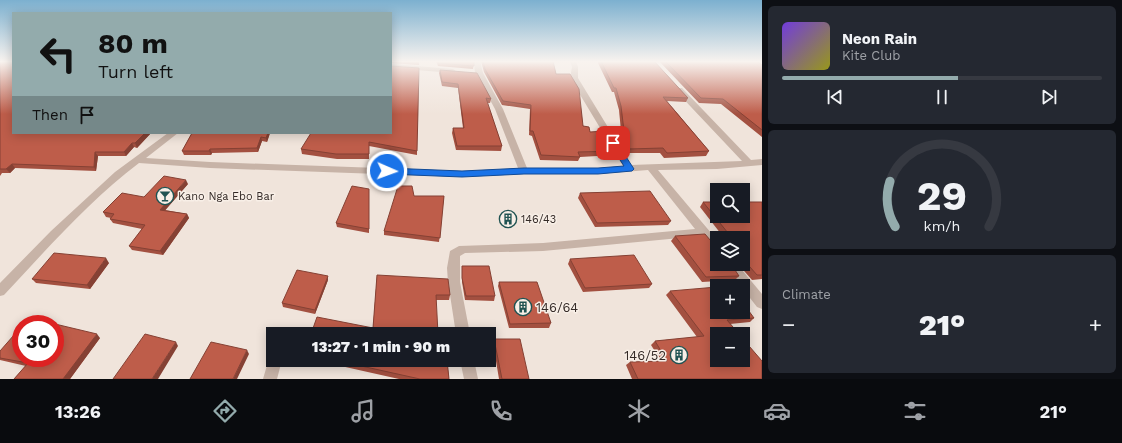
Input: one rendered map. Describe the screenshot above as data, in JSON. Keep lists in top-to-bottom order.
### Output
{
  "places": {
    "bar": ["Kano Nga Ebo Bar"],
    "building": ["146/43", "146/64", "146/52"]
  },
  "page": {
    "turn": ["80 m", "Turn left"],
    "song": ["Neon Rain", "Kite Club"],
    "then": "Then",
    "map_buttons": ["+", "−"],
    "tile": "Climate",
    "heat": ["−", "21°", "+"],
    "limit": "30",
    "trip": "13:27 · 1 min · 90 m",
    "tabs": ["13:26", "21°"],
    "gauge": ["29", "km/h"]
  }
}
